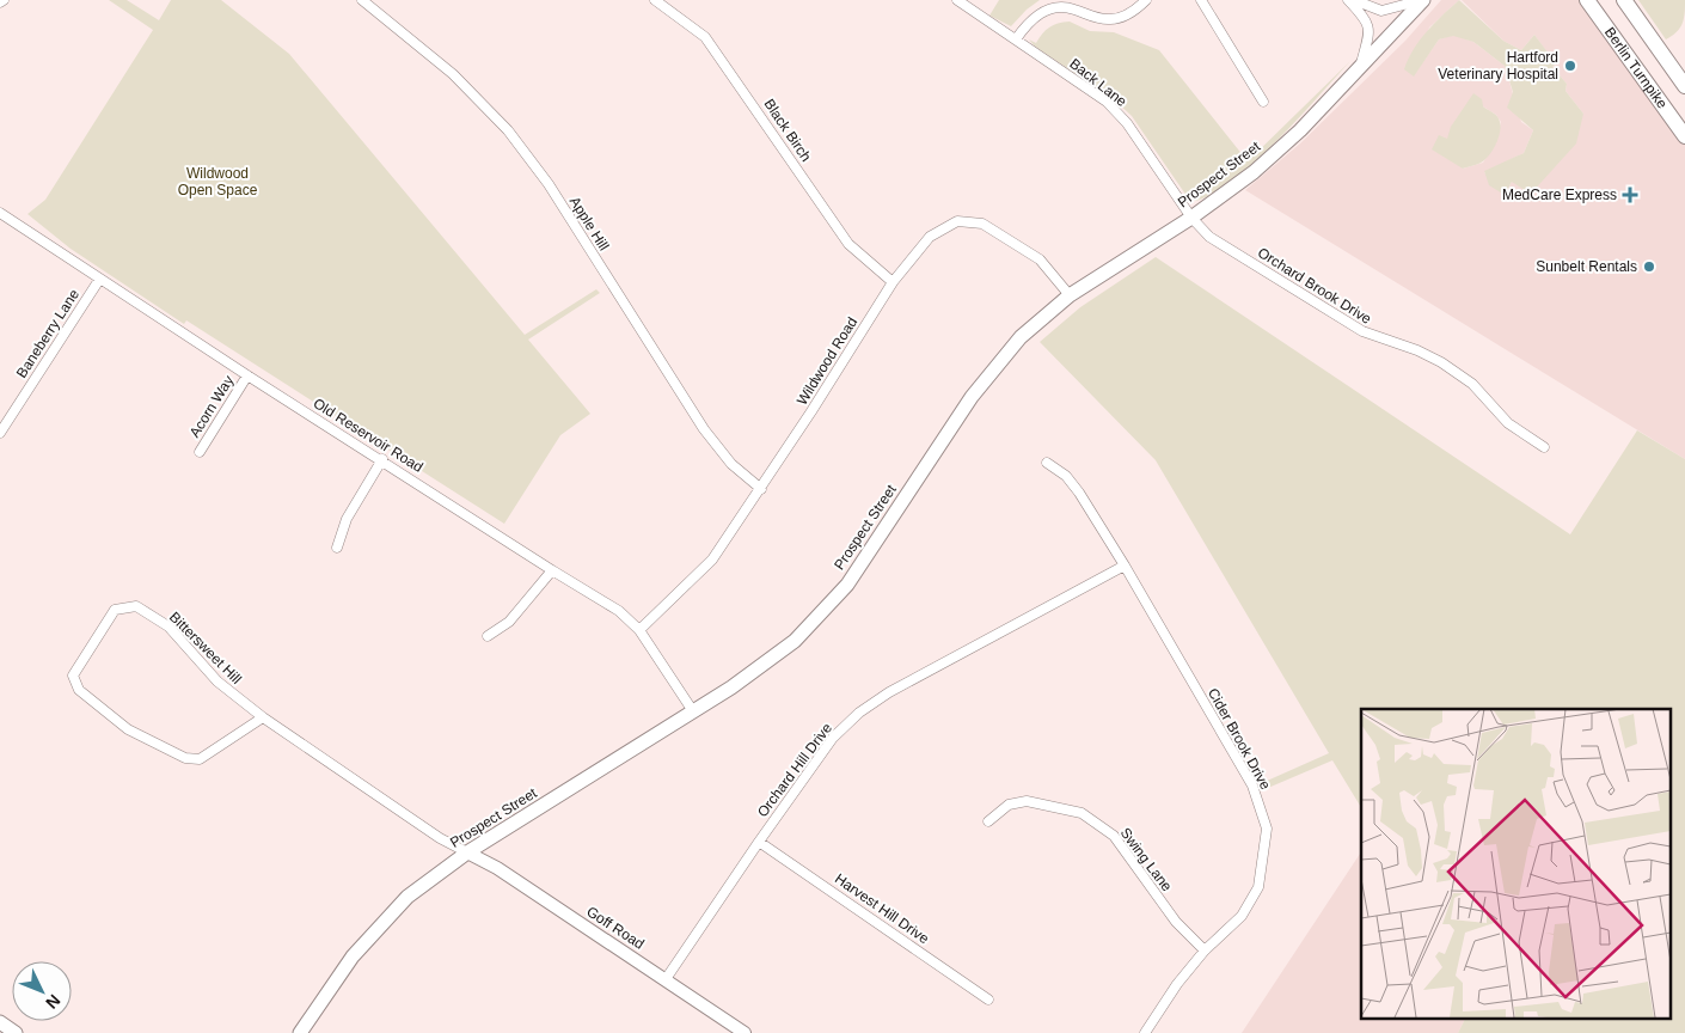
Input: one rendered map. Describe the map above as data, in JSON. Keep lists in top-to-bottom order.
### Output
{
  "streets": {
    "highway": ["Berlin Turnpike"],
    "main road": ["Prospect Street"],
    "street": [
      "Back Lane",
      "Black Birch",
      "Apple Hill",
      "Orchard Brook Drive",
      "Baneberry Lane",
      "Wildwood Road",
      "Acorn Way",
      "Old Reservoir Road",
      "Bittersweet Hill",
      "Cider Brook Drive",
      "Orchard Hill Drive",
      "Swing Lane",
      "Harvest Hill Drive",
      "Goff Road"
    ]
  },
  "crossings": [
    ["Back Lane", "Prospect Street"],
    ["Back Lane", "Orchard Brook Drive"],
    ["Black Birch", "Wildwood Road"],
    ["Prospect Street", "Orchard Brook Drive"],
    ["Prospect Street", "Wildwood Road"],
    ["Prospect Street", "Old Reservoir Road"],
    ["Prospect Street", "Bittersweet Hill"],
    ["Prospect Street", "Goff Road"],
    ["Apple Hill", "Wildwood Road"],
    ["Baneberry Lane", "Old Reservoir Road"],
    ["Wildwood Road", "Old Reservoir Road"],
    ["Acorn Way", "Old Reservoir Road"],
    ["Bittersweet Hill", "Goff Road"],
    ["Cider Brook Drive", "Orchard Hill Drive"],
    ["Cider Brook Drive", "Swing Lane"],
    ["Orchard Hill Drive", "Harvest Hill Drive"],
    ["Orchard Hill Drive", "Goff Road"]
  ],
  "parks": ["Wildwood Open Space"],
  "places": {
    "other": ["Hartford Veterinary Hospital", "Sunbelt Rentals"],
    "health": ["MedCare Express"]
  },
  "north": "bottom right"
}
